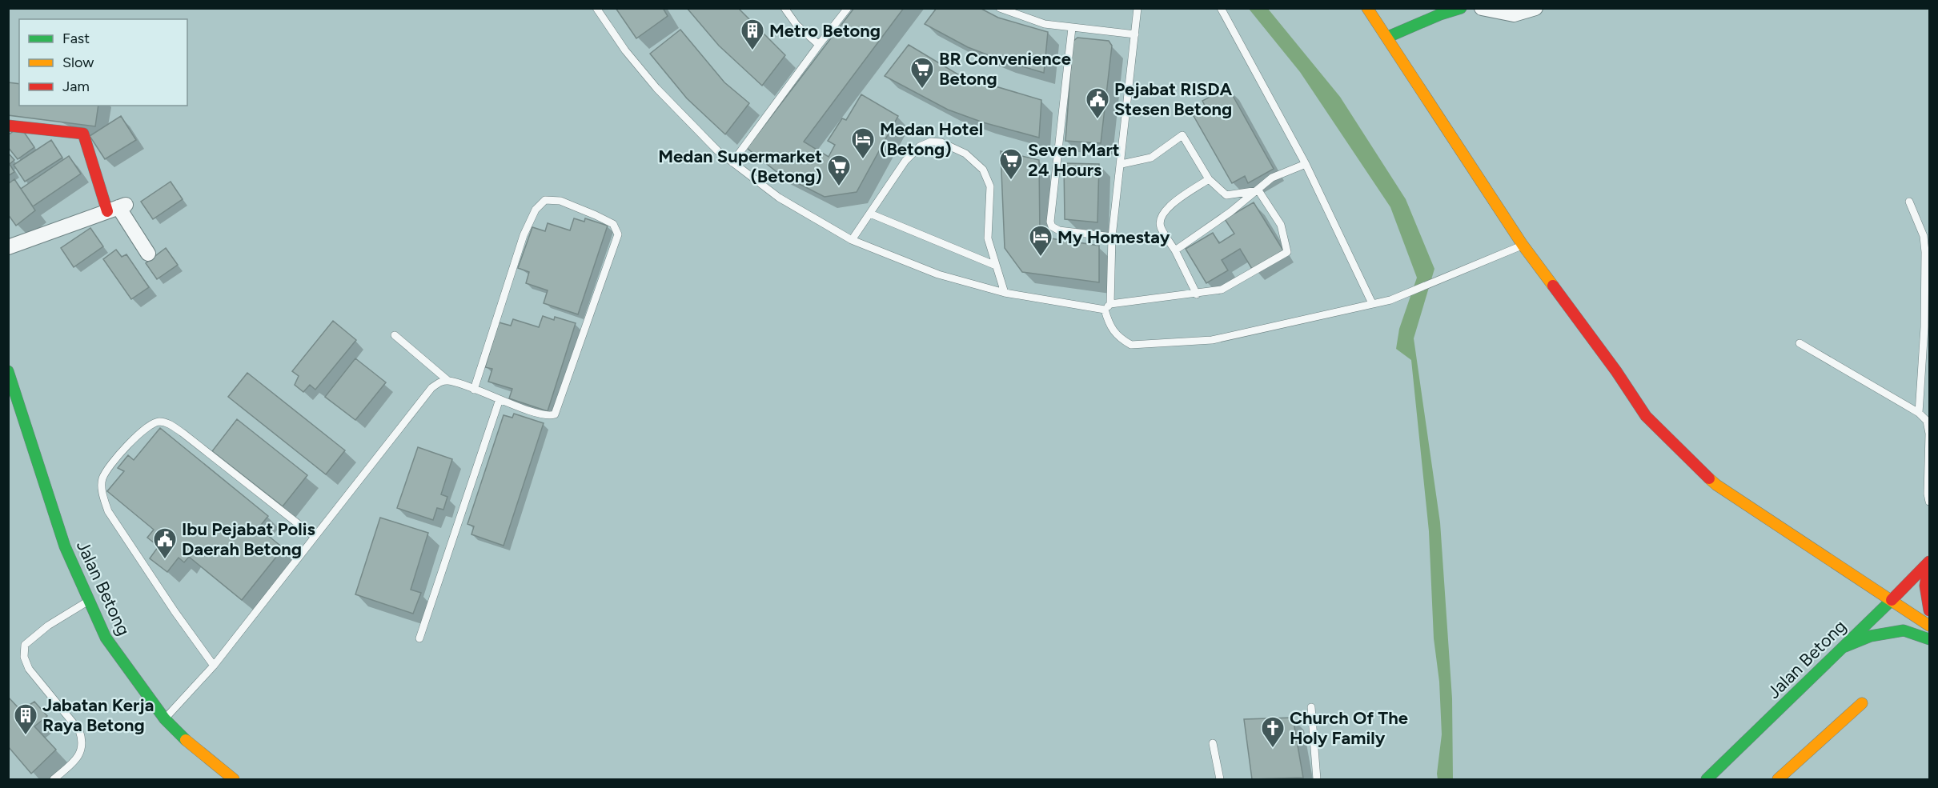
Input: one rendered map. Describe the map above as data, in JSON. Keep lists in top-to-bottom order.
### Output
{
  "streets": {
    "street": ["Jalan Betong"]
  },
  "places": {
    "building": ["Metro Betong", "Jabatan Kerja Raya Betong"],
    "supermarket": ["BR Convenience Betong", "Seven Mart 24 Hours", "Medan Supermarket (Betong)"],
    "public building": ["Pejabat RISDA Stesen Betong", "Ibu Pejabat Polis Daerah Betong"],
    "hotel": ["Medan Hotel (Betong)", "My Homestay"],
    "church": ["Church Of The Holy Family"]
  },
  "legend": ["Fast", "Slow", "Jam"]
}
